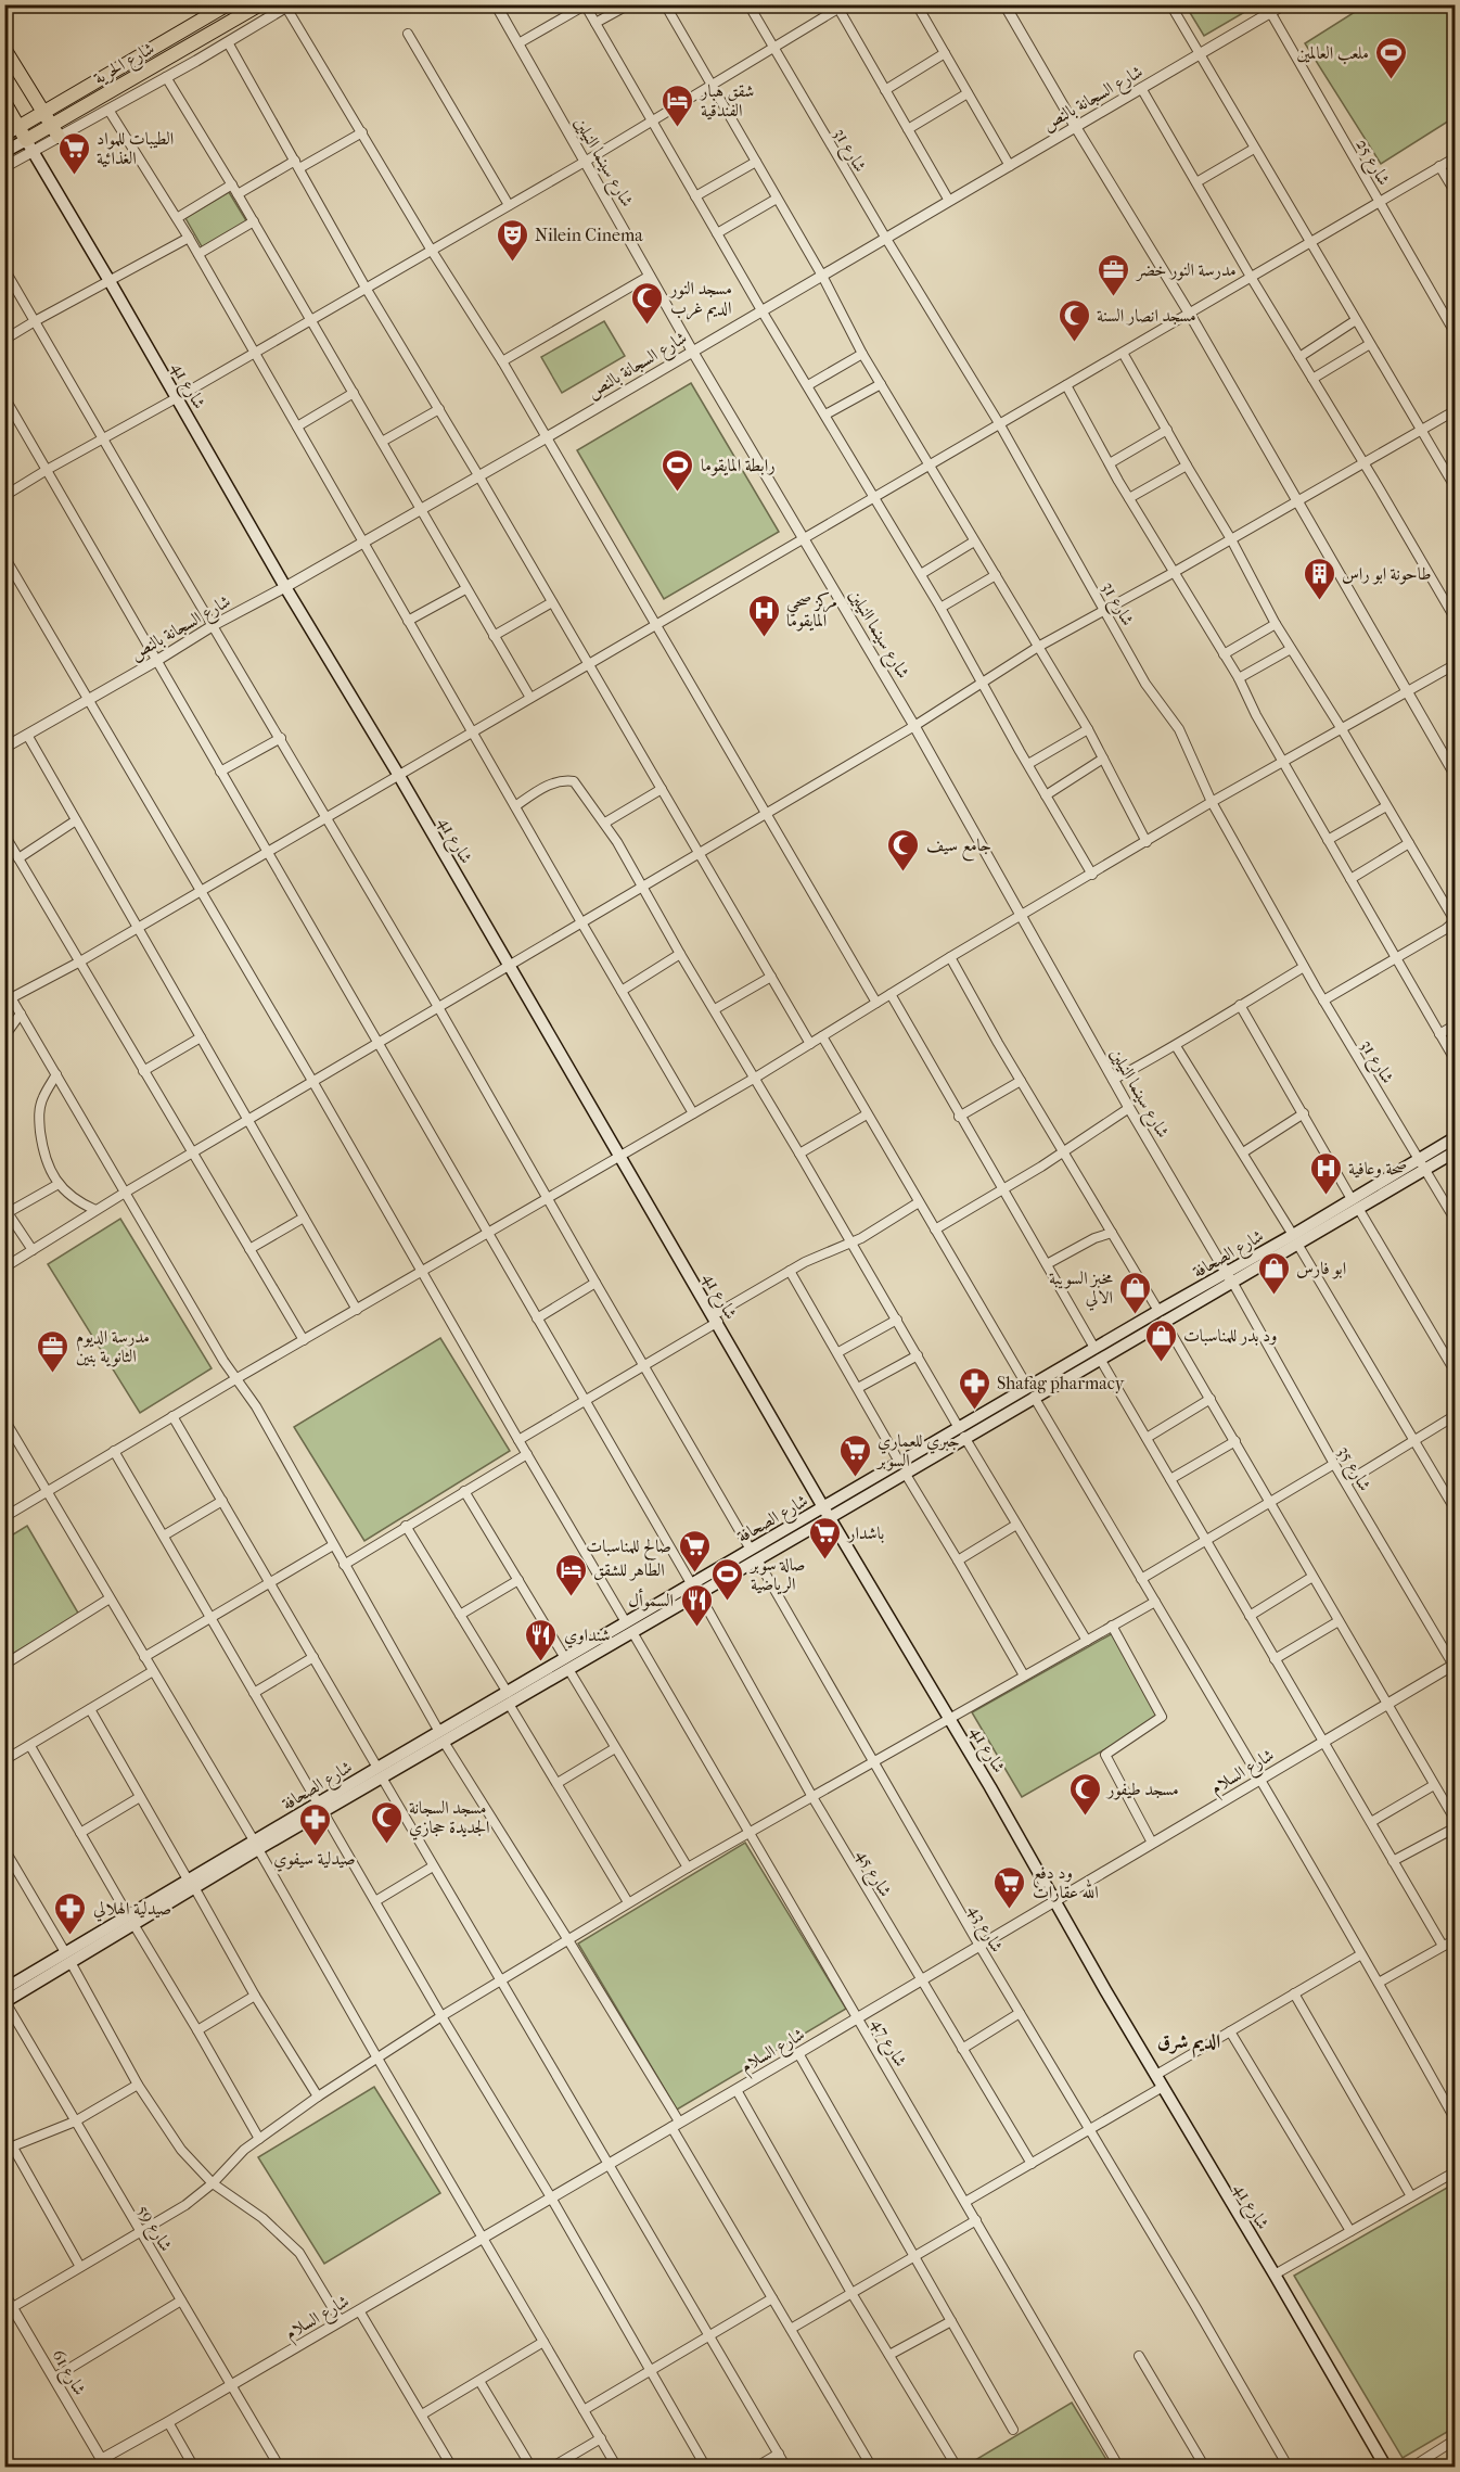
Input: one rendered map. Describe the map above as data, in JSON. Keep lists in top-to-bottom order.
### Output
{
  "streets": {
    "main road": ["شارع الحرية", "شارع 41", "شارع الصحافة"],
    "street": [
      "شارع السجانة بالنص",
      "شارع 31",
      "شارع سينما النيلين",
      "شارع 25",
      "شارع 35",
      "شارع السلام",
      "شارع 45",
      "شارع 43",
      "شارع 47",
      "شارع 59",
      "شارع 61"
    ]
  },
  "crossings": [
    ["شارع الحرية", "شارع 41"],
    ["شارع السجانة بالنص", "شارع 31"],
    ["شارع السجانة بالنص", "شارع سينما النيلين"],
    ["شارع السجانة بالنص", "شارع 25"],
    ["شارع السجانة بالنص", "شارع 41"],
    ["شارع السجانة بالنص", "شارع 45"],
    ["شارع السجانة بالنص", "شارع 43"],
    ["شارع السجانة بالنص", "شارع 47"],
    ["شارع 31", "شارع الصحافة"],
    ["شارع سينما النيلين", "شارع الصحافة"],
    ["شارع سينما النيلين", "شارع 35"],
    ["شارع 41", "شارع الصحافة"],
    ["شارع 41", "شارع السلام"],
    ["شارع الصحافة", "شارع 35"],
    ["شارع الصحافة", "شارع 45"],
    ["شارع الصحافة", "شارع 43"],
    ["شارع الصحافة", "شارع 47"],
    ["شارع الصحافة", "شارع 59"],
    ["شارع 35", "شارع السلام"],
    ["شارع السلام", "شارع 45"],
    ["شارع السلام", "شارع 43"],
    ["شارع السلام", "شارع 47"],
    ["شارع السلام", "شارع 59"],
    ["شارع السلام", "شارع 61"]
  ],
  "districts": ["الديم شرق"],
  "places": {
    "sports": ["ملعب العالمين", "رابطة المايقوما", "صالة سوبر الرياضية"],
    "hotel": ["شقق هبار الفندقية", "الطاهر للشقق"],
    "supermarket": [
      "الطيبات للمواد الغذائية",
      "جبري للعماري السوبر",
      "باشدار",
      "صالح للمناسبات",
      "ود دفع الله عقارات"
    ],
    "theatre": ["Nilein Cinema"],
    "office": ["مدرسة النور خضر", "مدرسة الديوم الثانوية بنين"],
    "mosque": [
      "مسجد النور الديم غرب",
      "مسجد انصار السنة",
      "جامع سيف",
      "مسجد طيفور",
      "مسجد السجانة الجديدة حجازي"
    ],
    "building": ["طاحونة ابو راس"],
    "hospital": ["مركز صحي المايقوما", "صحة وعافية"],
    "shop": ["ابو فارس", "مخبز السويبة الالي", "ود بدر للمناسبات"],
    "pharmacy": ["Shafag pharmacy", "صيدلية سيفوي", "صيدلية الهلالي"],
    "restaurant": ["السموأل", "شنداوي"]
  }
}
